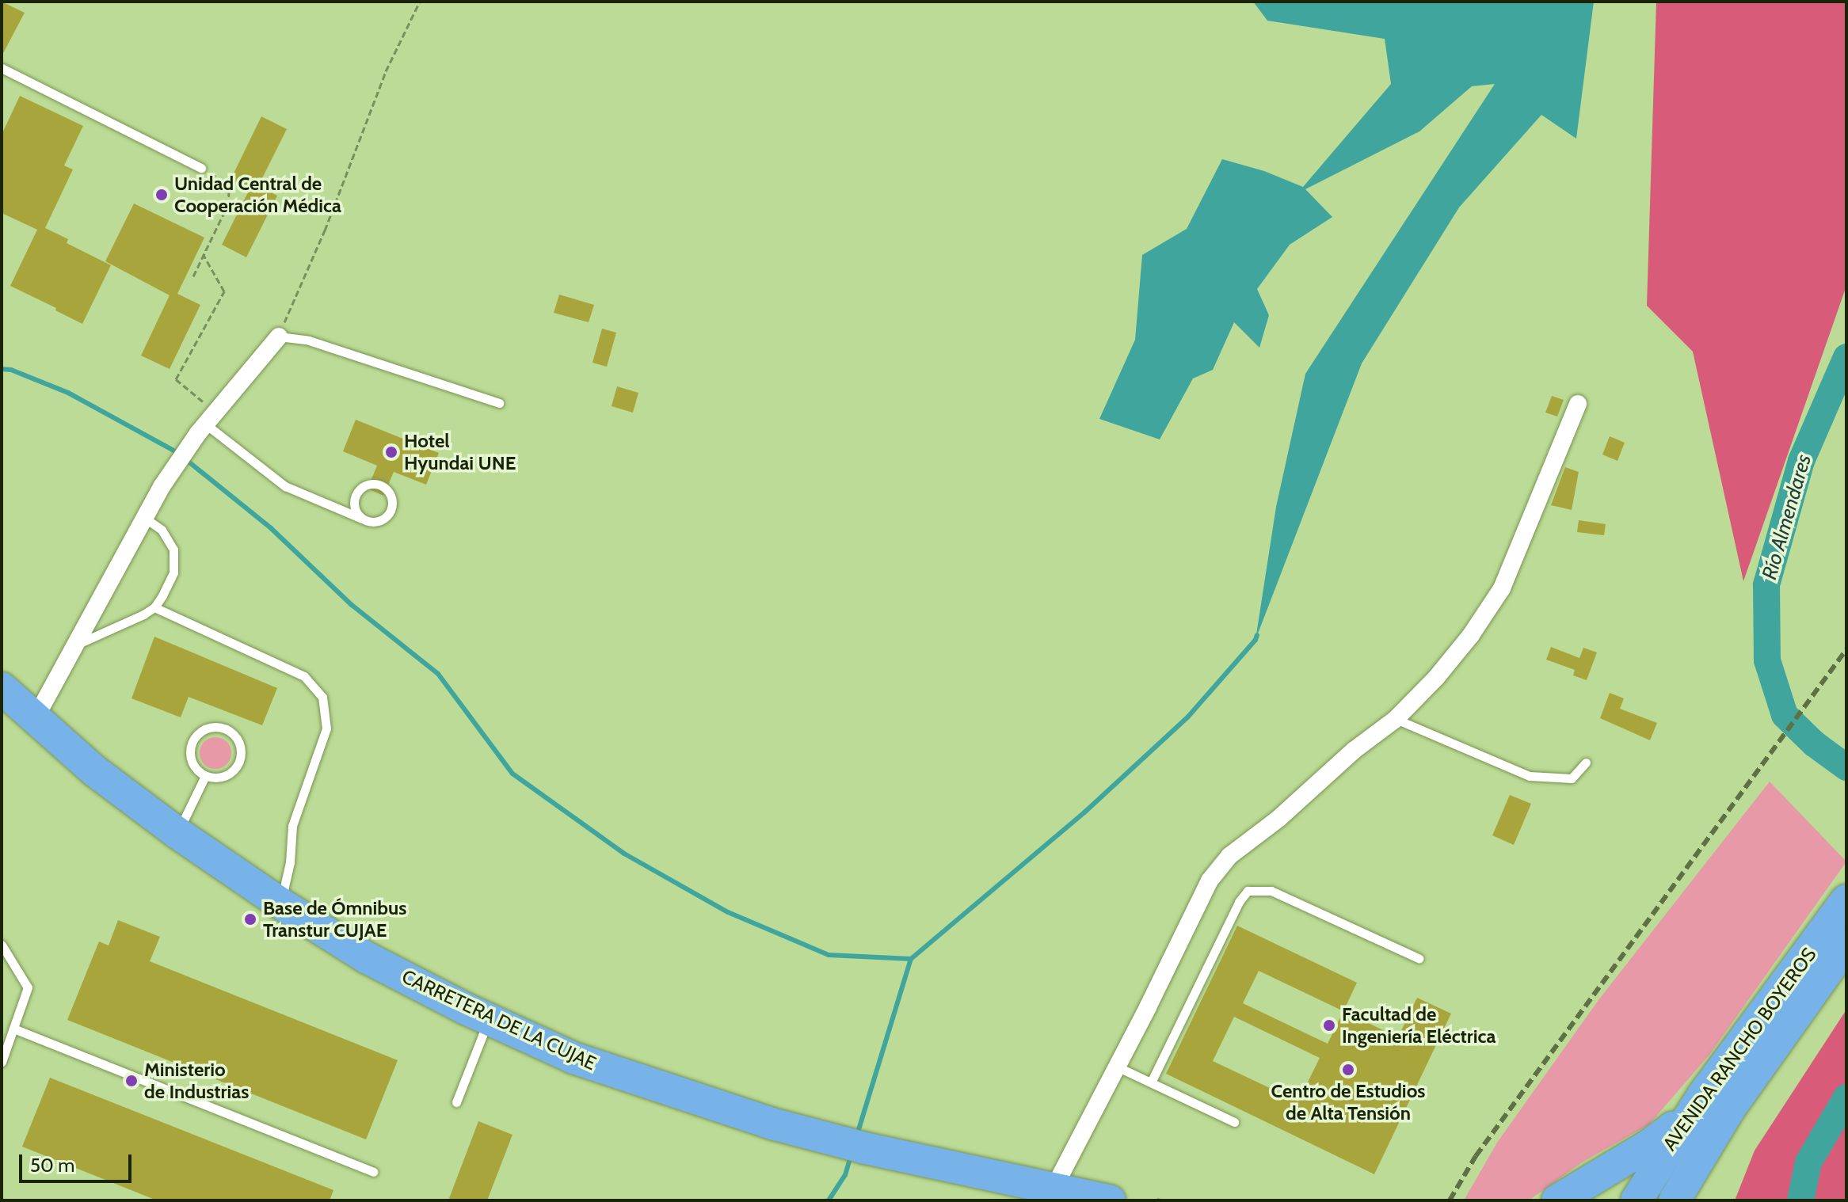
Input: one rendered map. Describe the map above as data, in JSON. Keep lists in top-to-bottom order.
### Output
{
  "streets": {
    "highway": ["CARRETERA DE LA CUJAE", "AVENIDA RANCHO BOYEROS"]
  },
  "water": ["Río Almendares"],
  "places": [
    "Unidad Central de Cooperación Médica",
    "Hotel Hyundai UNE",
    "Base de Ómnibus Transtur CUJAE",
    "Facultad de Ingeniería Eléctrica",
    "Centro de Estudios de Alta Tensión",
    "Ministerio de Industrias"
  ],
  "scale_bar": "50 m"
}
